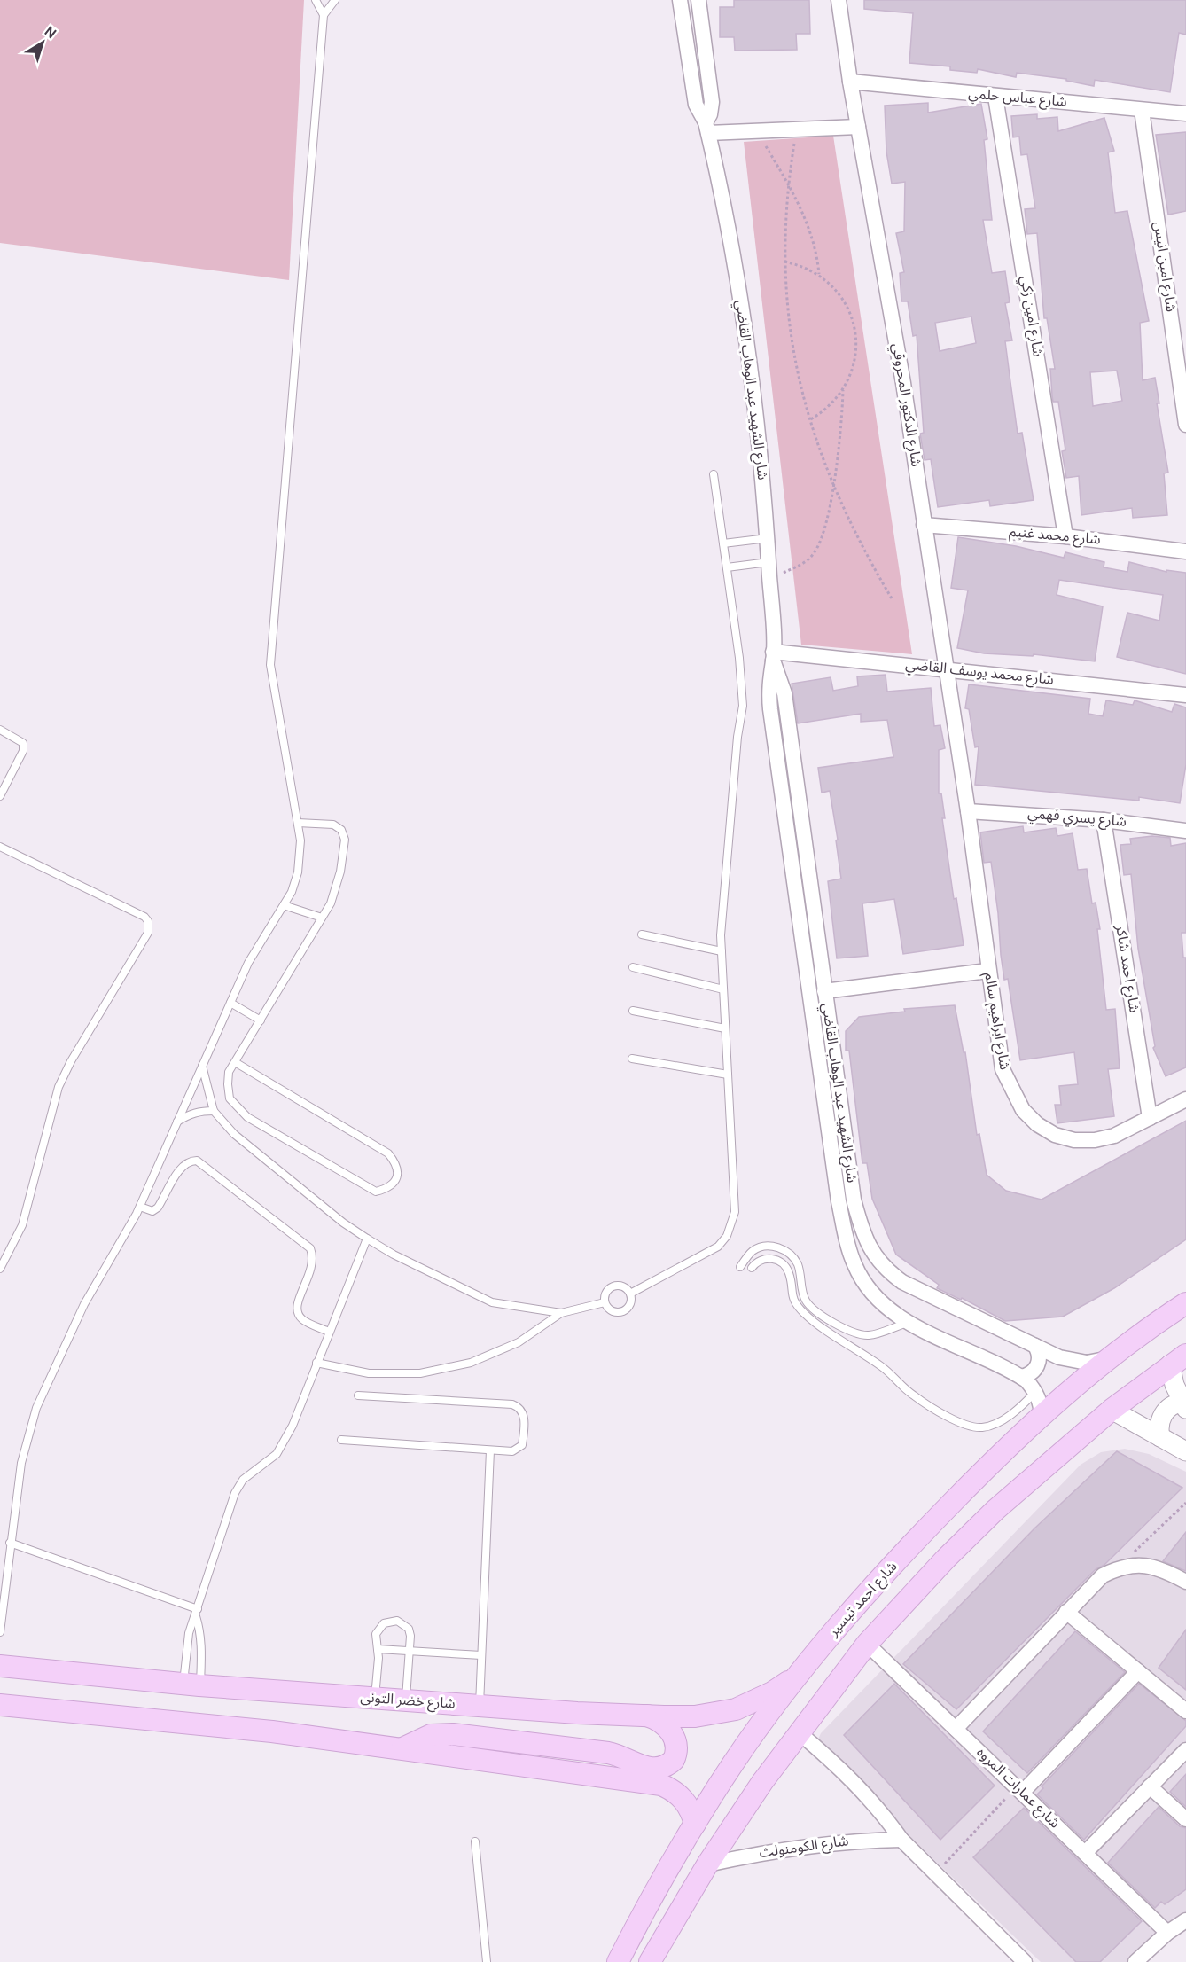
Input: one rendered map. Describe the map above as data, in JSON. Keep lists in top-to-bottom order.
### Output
{
  "streets": {
    "main road": ["شارع احمد تيسير", "شارع خضر التونى"],
    "street": [
      "شارع عباس حلمي",
      "شارع امين انيس",
      "شارع امين زكي",
      "شارع الشهيد عبد الوهاب القاضي",
      "شارع الدكتور المحروقي",
      "شارع محمد غنيم",
      "شارع محمد يوسف القاضي",
      "شارع يسري فهمي",
      "شارع احمد شاكر",
      "شارع ابراهيم سالم",
      "شارع عمارات المروه",
      "شارع الكومنولث"
    ]
  },
  "crossings": [
    ["شارع عباس حلمي", "شارع امين انيس"],
    ["شارع عباس حلمي", "شارع امين زكي"],
    ["شارع عباس حلمي", "شارع الدكتور المحروقي"],
    ["شارع امين زكي", "شارع محمد غنيم"],
    ["شارع الشهيد عبد الوهاب القاضي", "شارع محمد يوسف القاضي"],
    ["شارع الشهيد عبد الوهاب القاضي", "شارع احمد تيسير"],
    ["شارع الدكتور المحروقي", "شارع محمد غنيم"],
    ["شارع الدكتور المحروقي", "شارع محمد يوسف القاضي"],
    ["شارع الدكتور المحروقي", "شارع يسري فهمي"],
    ["شارع الدكتور المحروقي", "شارع ابراهيم سالم"],
    ["شارع يسري فهمي", "شارع احمد شاكر"],
    ["شارع يسري فهمي", "شارع ابراهيم سالم"],
    ["شارع احمد شاكر", "شارع ابراهيم سالم"],
    ["شارع احمد تيسير", "شارع خضر التونى"]
  ],
  "north": "top right"
}
